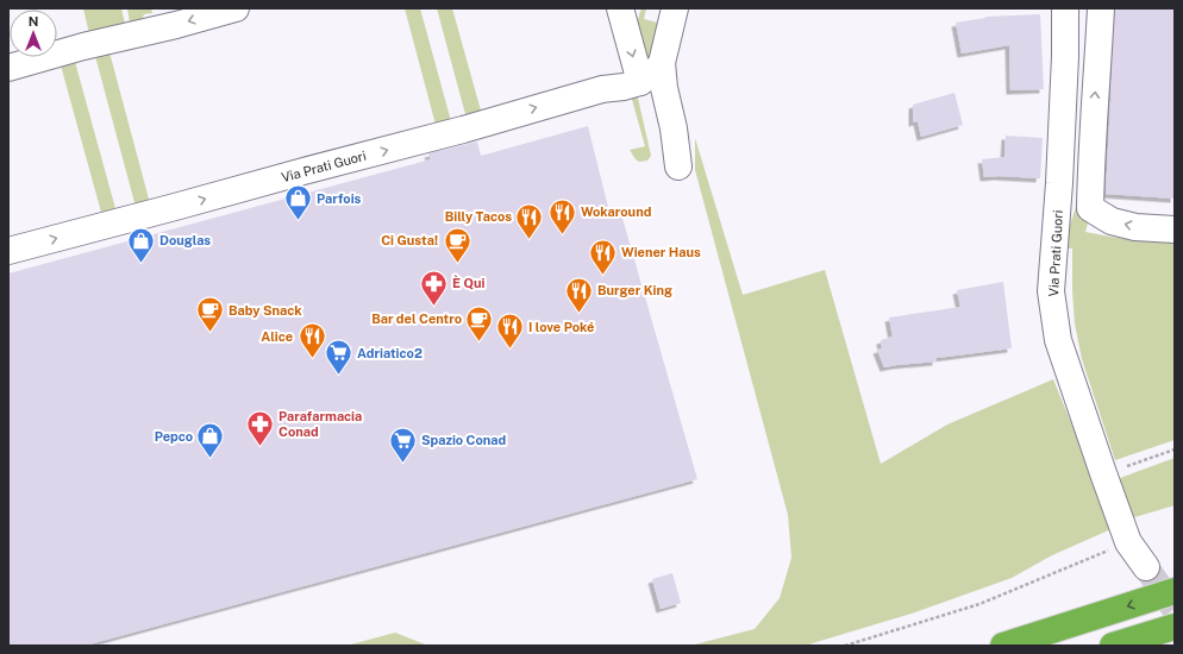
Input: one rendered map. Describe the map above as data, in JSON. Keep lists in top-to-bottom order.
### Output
{
  "streets": {
    "street": ["Via Prati Guori"]
  },
  "places": {
    "shop": ["Parfois", "Douglas", "Pepco"],
    "restaurant": [
      "Wokaround",
      "Billy Tacos",
      "Wiener Haus",
      "Burger King",
      "I love Poké",
      "Alice"
    ],
    "cafe": ["Ci Gusta!", "Baby Snack", "Bar del Centro"],
    "pharmacy": ["È Qui", "Parafarmacia Conad"],
    "supermarket": ["Adriatico2", "Spazio Conad"]
  },
  "north": "top"
}
